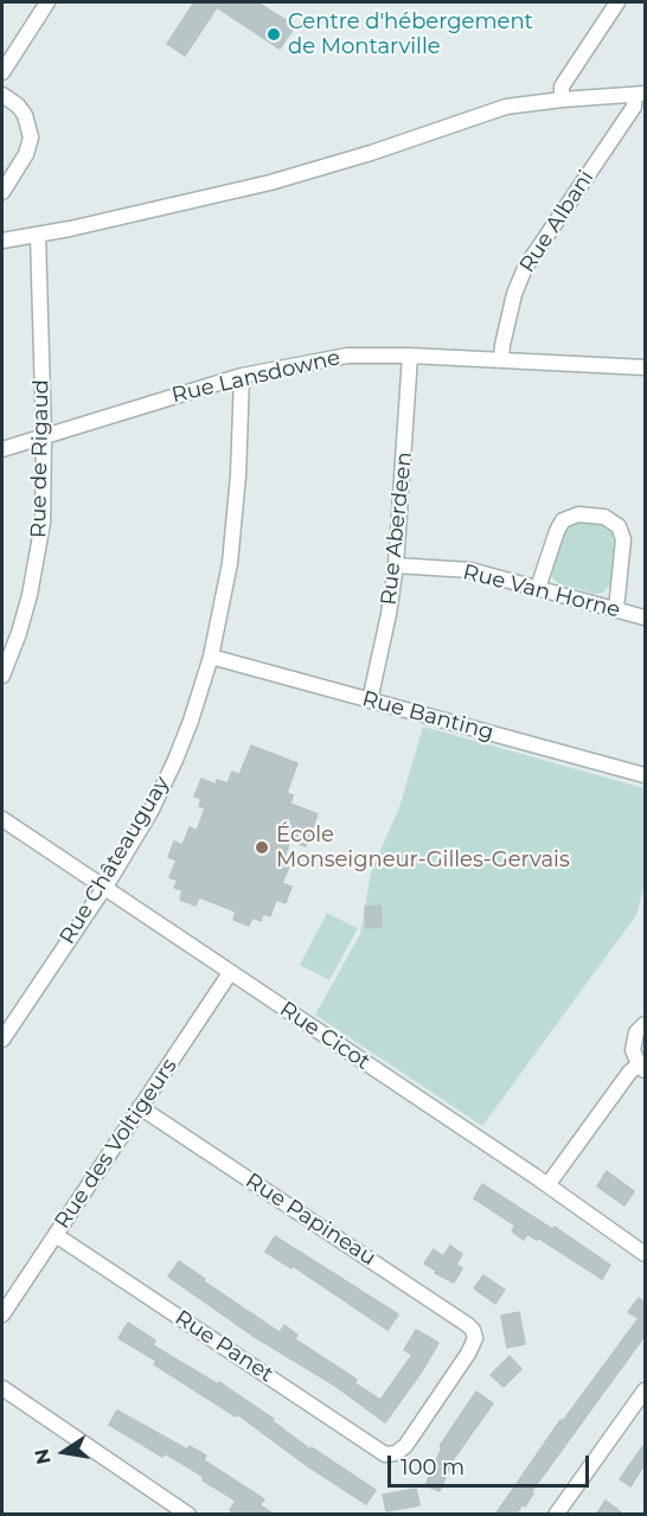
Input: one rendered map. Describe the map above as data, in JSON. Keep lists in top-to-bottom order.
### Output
{
  "streets": {
    "street": [
      "Rue Albani",
      "Rue Lansdowne",
      "Rue de Rigaud",
      "Rue Aberdeen",
      "Rue Van Horne",
      "Rue Banting",
      "Rue Châteauguay",
      "Rue Cicot",
      "Rue des Voltigeurs",
      "Rue Papineau",
      "Rue Panet"
    ]
  },
  "crossings": [
    ["Rue Albani", "Rue Lansdowne"],
    ["Rue Lansdowne", "Rue de Rigaud"],
    ["Rue Lansdowne", "Rue Aberdeen"],
    ["Rue Lansdowne", "Rue Châteauguay"],
    ["Rue Aberdeen", "Rue Van Horne"],
    ["Rue Aberdeen", "Rue Banting"],
    ["Rue Banting", "Rue Châteauguay"],
    ["Rue Châteauguay", "Rue Cicot"],
    ["Rue Cicot", "Rue des Voltigeurs"],
    ["Rue des Voltigeurs", "Rue Papineau"],
    ["Rue des Voltigeurs", "Rue Panet"],
    ["Rue Papineau", "Rue Panet"]
  ],
  "places": ["Centre d'hébergement de Montarville", "École Monseigneur-Gilles-Gervais"],
  "scale_bar": "100 m",
  "north": "left"
}
